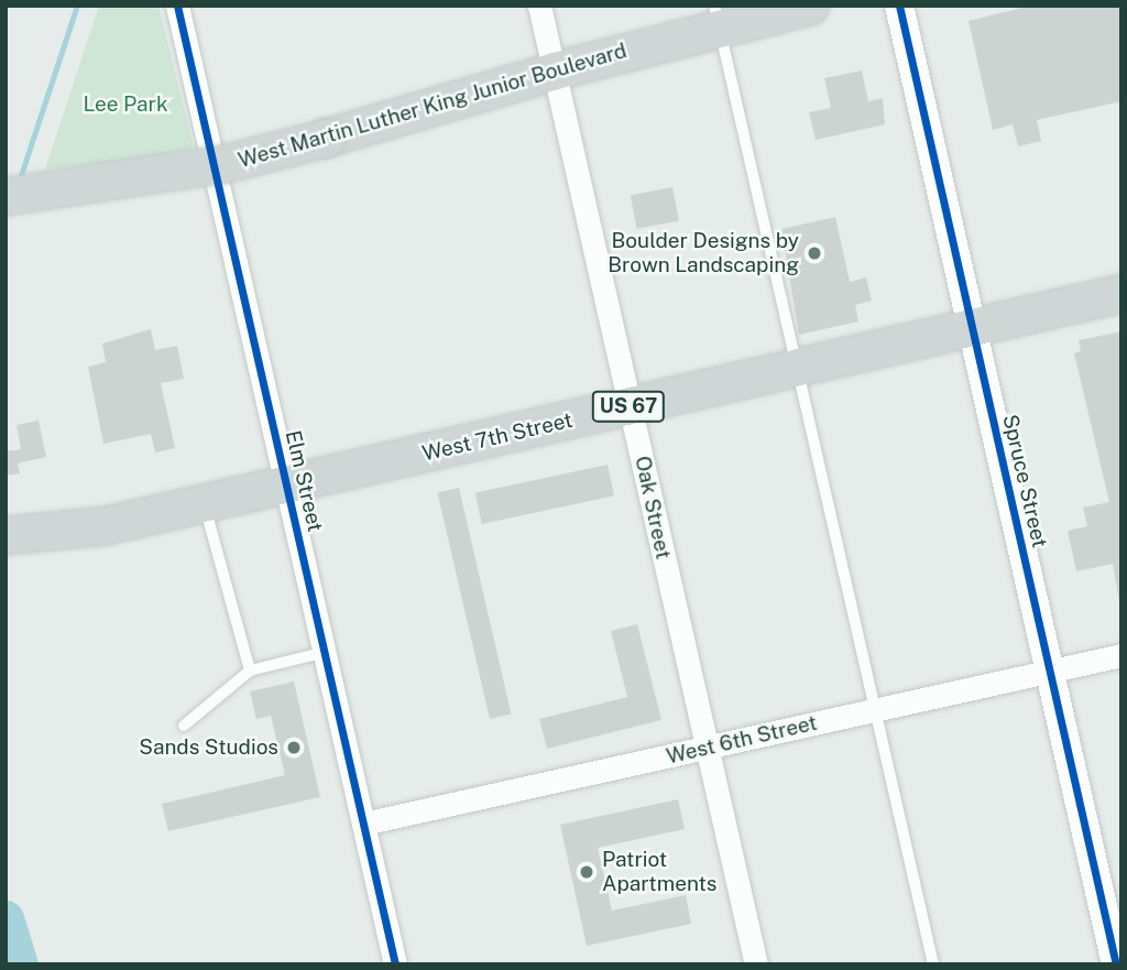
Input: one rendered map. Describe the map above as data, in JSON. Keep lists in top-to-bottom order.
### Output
{
  "streets": {
    "main road": ["West Martin Luther King Junior Boulevard", "US 67", "West 7th Street"],
    "street": [
      "Elm Street",
      "Spruce Street",
      "Oak Street",
      "West 6th Street"
    ]
  },
  "crossings": [
    ["West Martin Luther King Junior Boulevard", "Oak Street"],
    ["West 7th Street", "Elm Street"],
    ["West 7th Street", "Spruce Street"],
    ["West 7th Street", "Oak Street"],
    ["Elm Street", "West 6th Street"],
    ["Spruce Street", "West 6th Street"],
    ["Oak Street", "West 6th Street"]
  ],
  "parks": ["Lee Park"],
  "places": ["Boulder Designs by Brown Landscaping", "Sands Studios", "Patriot Apartments"]
}
